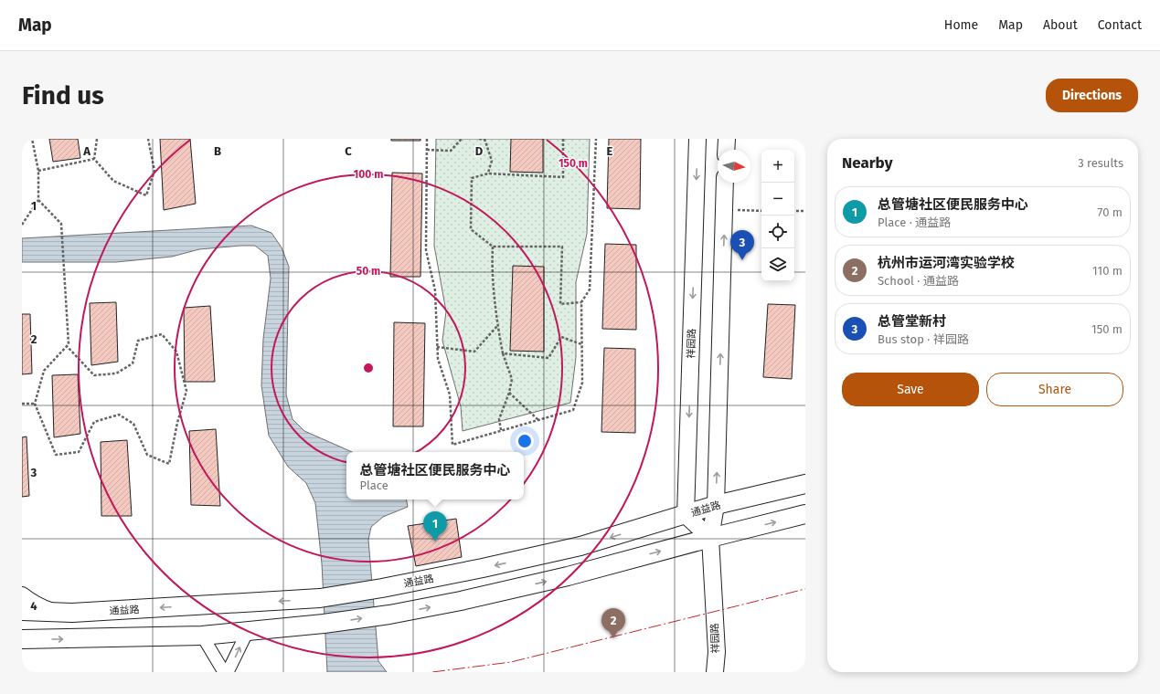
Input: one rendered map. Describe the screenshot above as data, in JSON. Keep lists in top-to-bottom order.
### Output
{
  "streets": {
    "main road": ["祥园路", "通益路"]
  },
  "crossings": [
    ["祥园路", "通益路"]
  ],
  "north": "right",
  "page": {
    "header": "Map",
    "nav": [
      "Home",
      "Map",
      "About",
      "Contact"
    ],
    "buttons": [
      "Directions",
      ["Save", "Share"]
    ],
    "title": "Find us",
    "heading": ["Nearby", "3 results"],
    "map_buttons": ["+", "−"],
    "list": [
      {
        "mark": "1",
        "name": "总管塘社区便民服务中心",
        "note": "Place · 通益路",
        "value": "70 m"
      },
      {
        "mark": "2",
        "name": "杭州市运河湾实验学校",
        "note": "School · 通益路",
        "value": "110 m"
      },
      {
        "mark": "3",
        "name": "总管堂新村",
        "note": "Bus stop · 祥园路",
        "value": "150 m"
      }
    ],
    "pins": ["3", "1", "2"],
    "popup": ["总管塘社区便民服务中心", "Place"]
  },
  "grid": {
    "columns": [
      "A",
      "B",
      "C",
      "D",
      "E"
    ],
    "rows": [
      "1",
      "2",
      "3",
      "4"
    ]
  },
  "rings": ["150 m", "100 m", "50 m"]
}
